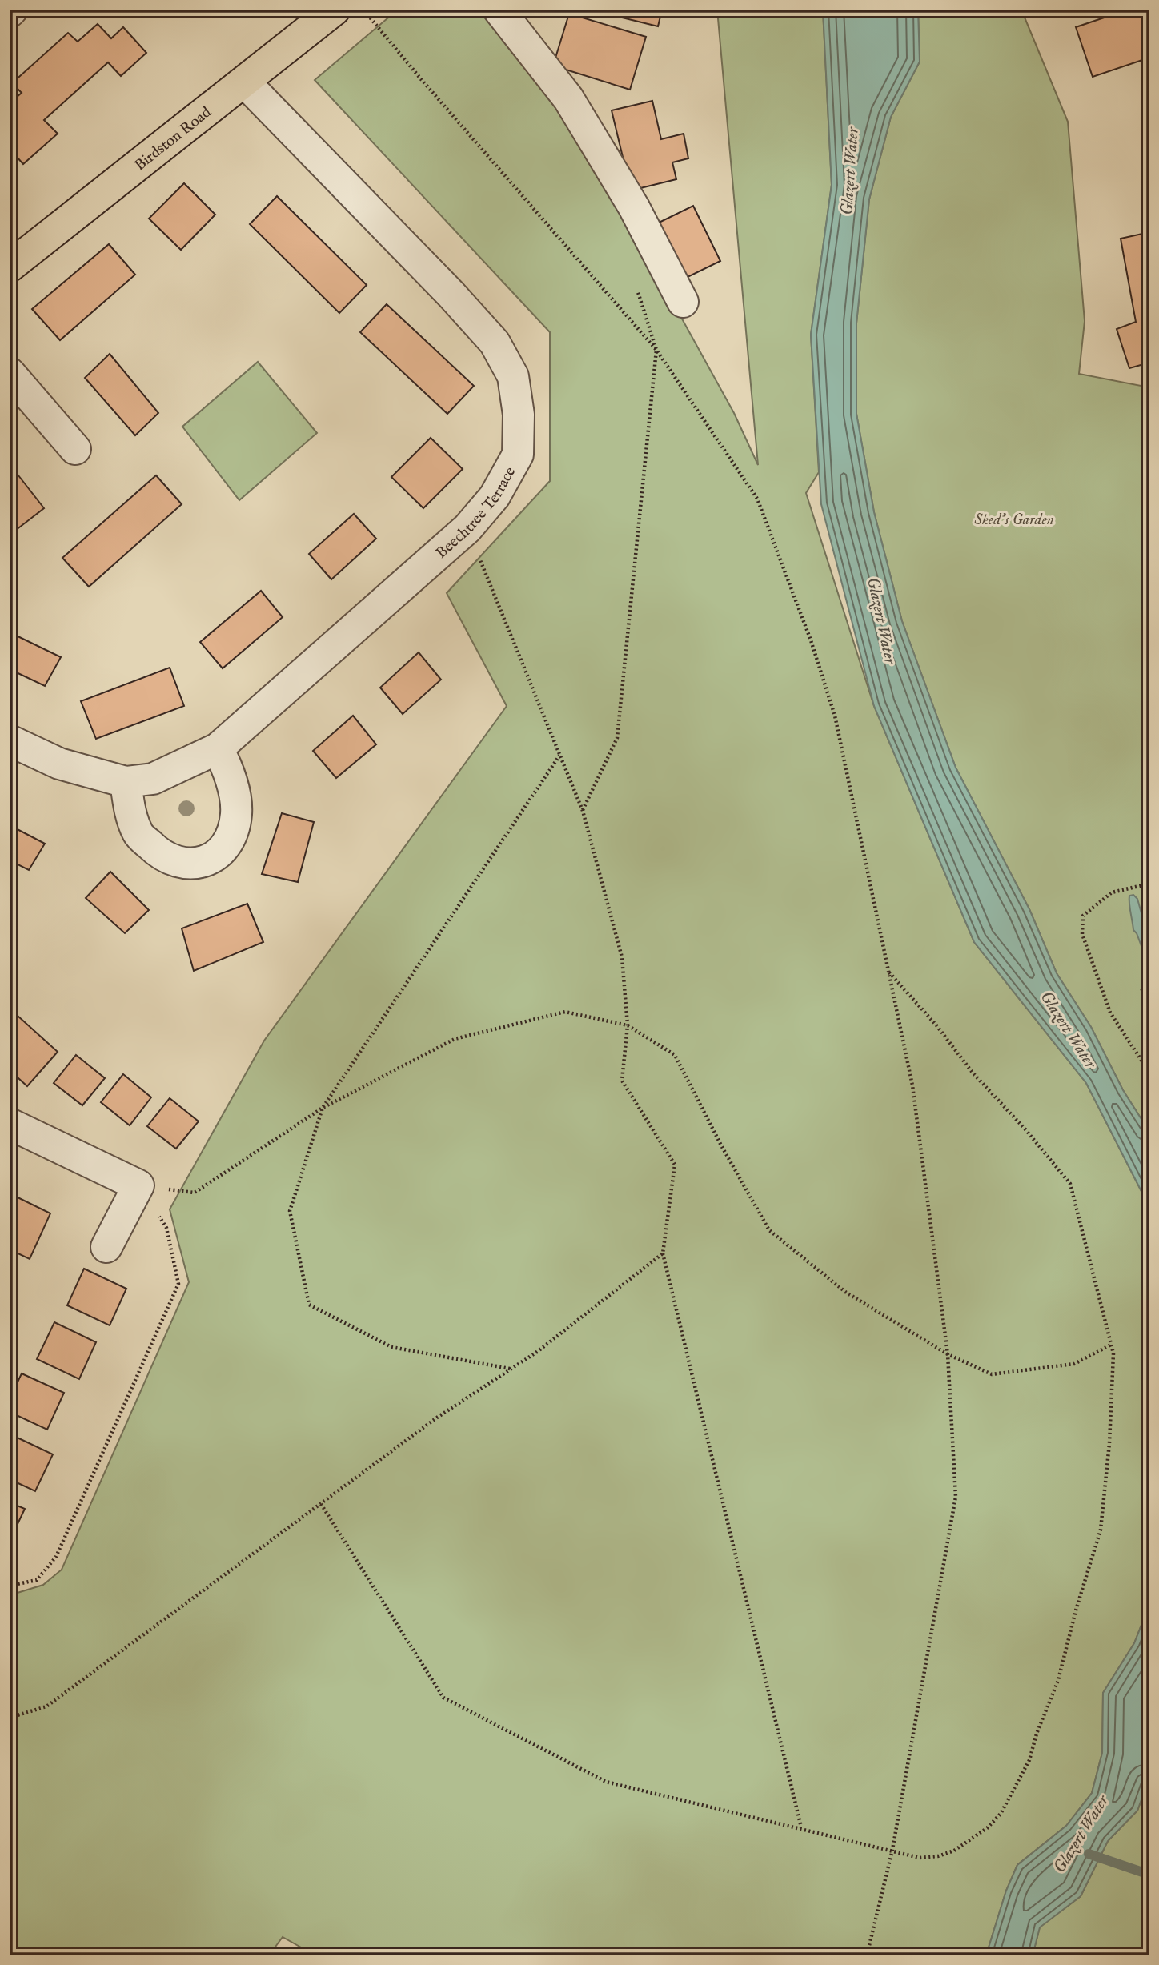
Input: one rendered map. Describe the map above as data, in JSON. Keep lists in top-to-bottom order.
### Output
{
  "streets": {
    "main road": ["Birdston Road"],
    "street": ["Beechtree Terrace"]
  },
  "crossings": [
    ["Birdston Road", "Beechtree Terrace"]
  ],
  "water": ["Glazert Water"],
  "parks": ["Sked's Garden"]
}
